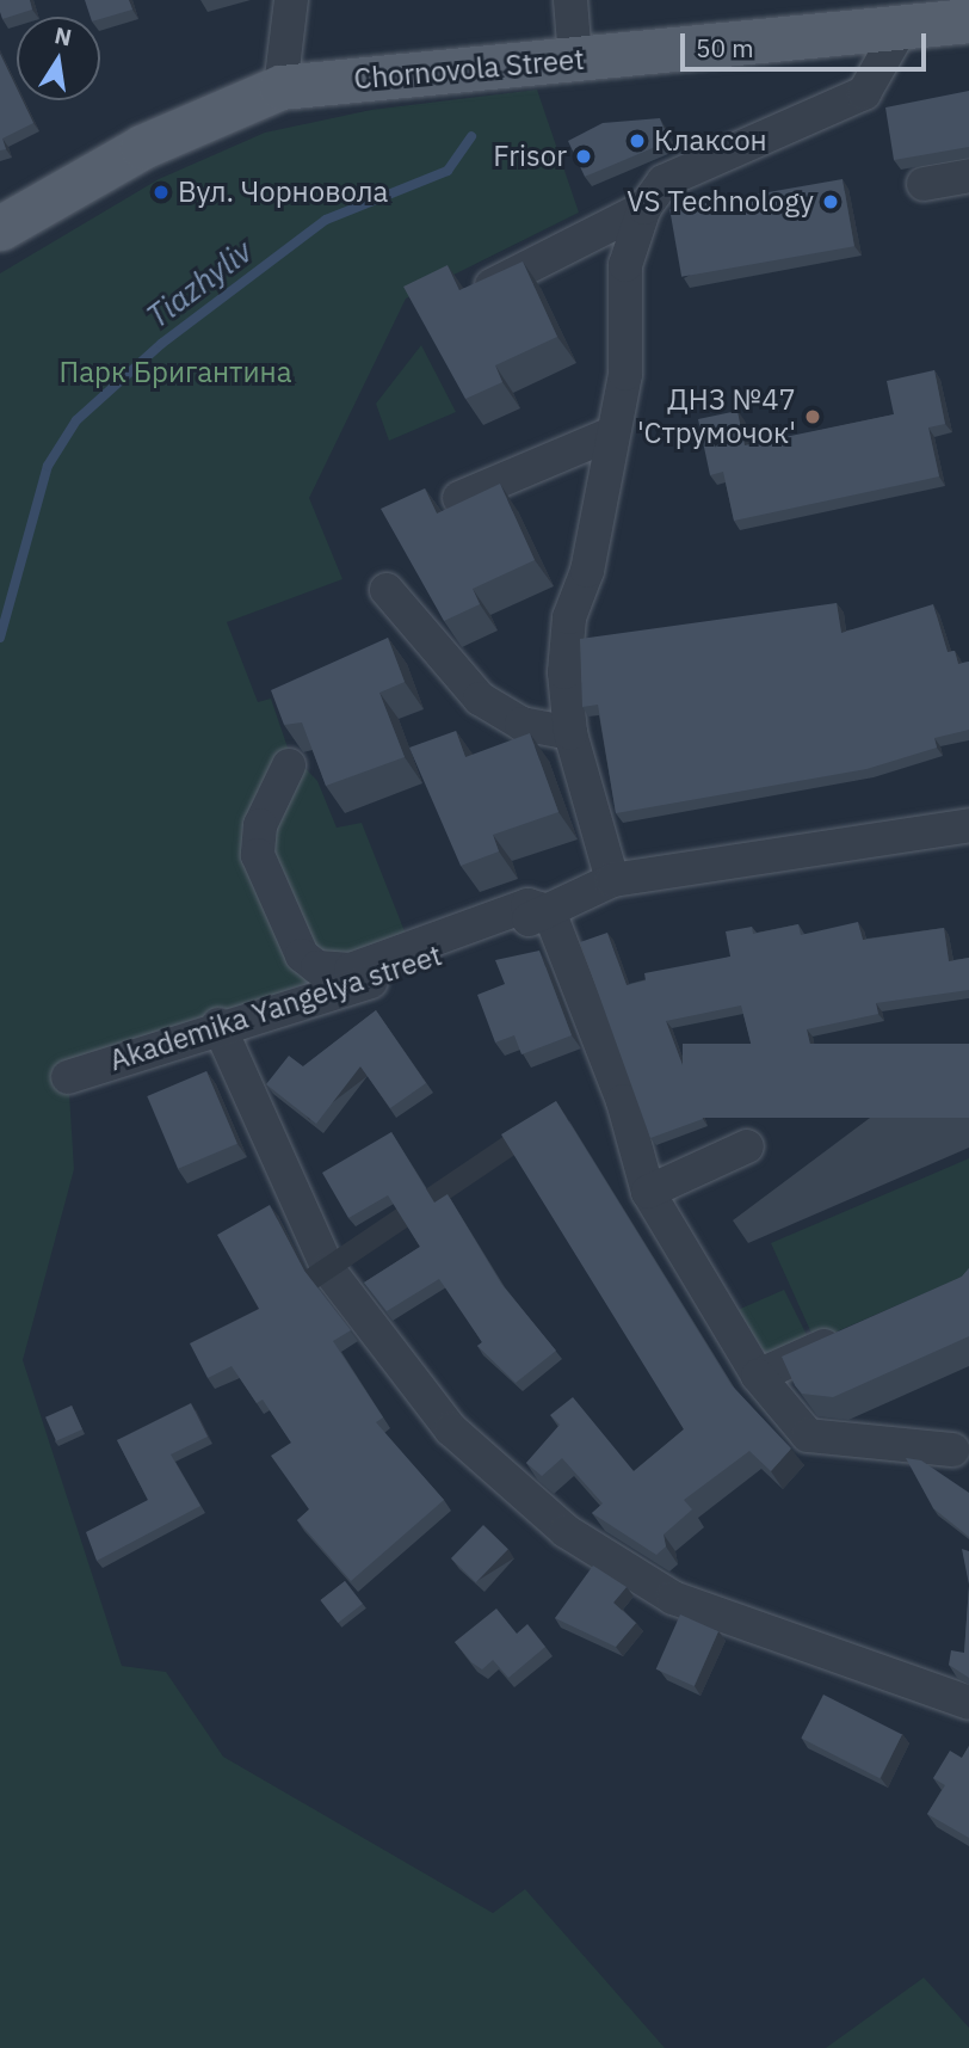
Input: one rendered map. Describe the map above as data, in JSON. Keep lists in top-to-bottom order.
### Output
{
  "streets": {
    "main road": ["Chornovola Street"],
    "street": ["Akademika Yangelya street"]
  },
  "water": ["Tiazhyliv"],
  "parks": ["Парк Бригантина"],
  "places": [
    "Клаксон",
    "Frisor",
    "Вул. Чорновола",
    "VS Technology",
    "ДНЗ №47 'Струмочок'"
  ],
  "scale_bar": "50 m",
  "north": "top"
}
